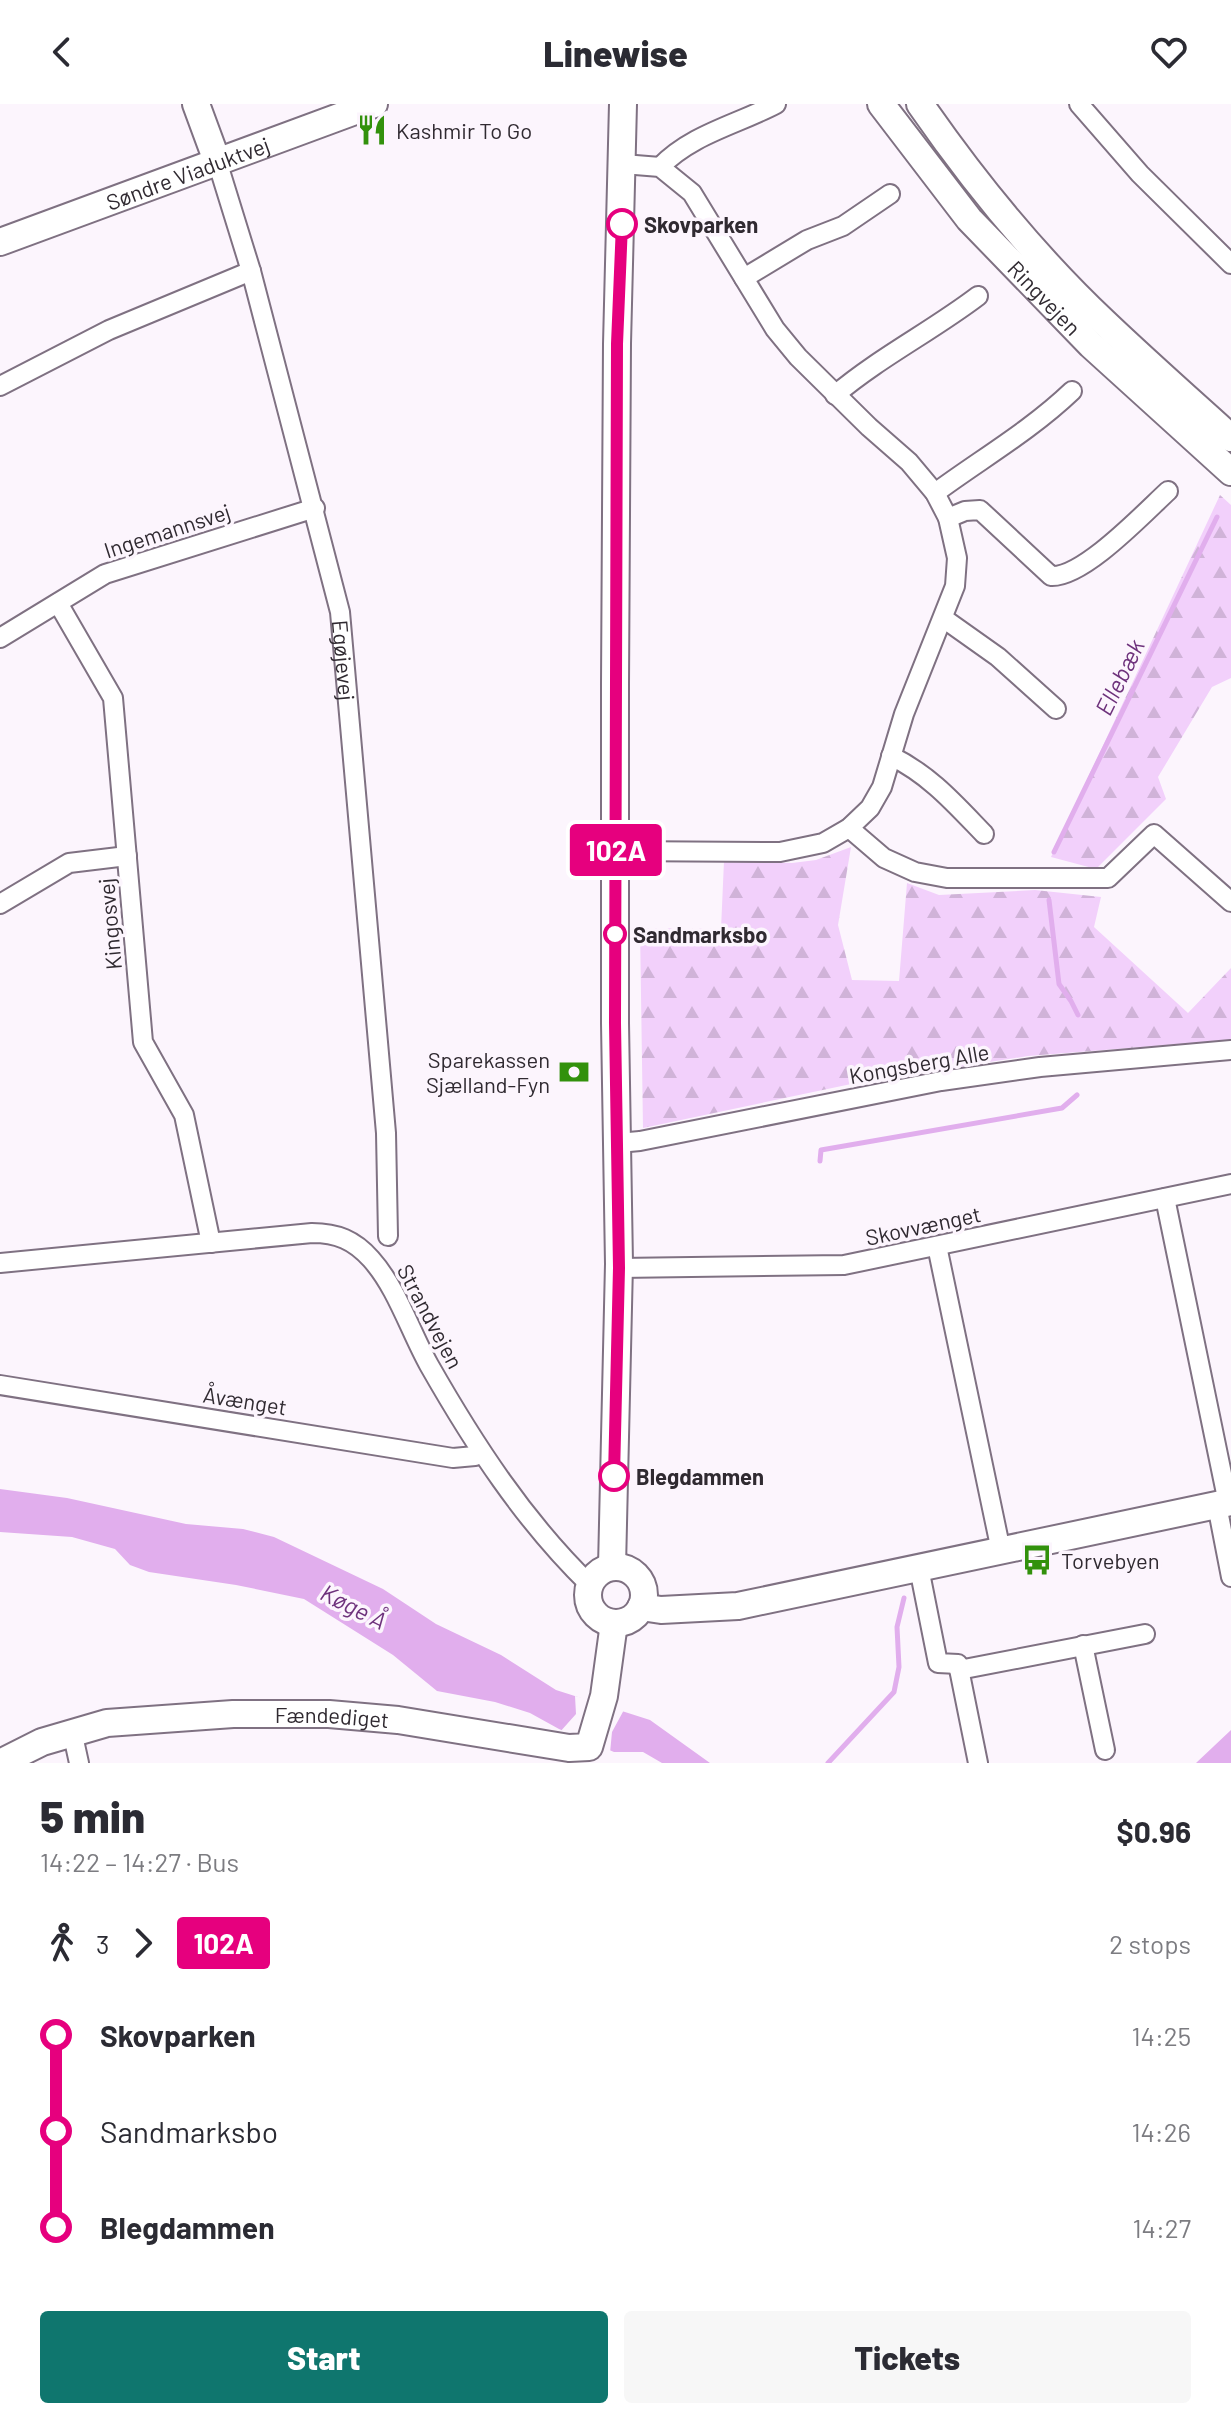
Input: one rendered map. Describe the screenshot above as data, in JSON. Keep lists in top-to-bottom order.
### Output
{
  "streets": {
    "street": [
      "Søndre Viaduktvej",
      "Ringvejen",
      "Ingemannsvej",
      "Egøjevej",
      "Kingosvej",
      "Kongsberg Alle",
      "Skovvænget",
      "Strandvejen",
      "Åvænget",
      "Fændediget"
    ]
  },
  "crossings": [
    ["Søndre Viaduktvej", "Egøjevej"],
    ["Ingemannsvej", "Egøjevej"],
    ["Ingemannsvej", "Kingosvej"],
    ["Kingosvej", "Strandvejen"],
    ["Strandvejen", "Åvænget"]
  ],
  "water": ["Ellebæk", "Køge Å"],
  "places": {
    "restaurant": ["Kashmir To Go"],
    "other": ["Skovparken", "Sandmarksbo", "Blegdammen"],
    "bank": ["Sparekassen Sjælland-Fyn"],
    "bus stop": ["Torvebyen"]
  },
  "lines": ["bus line 102A"],
  "page": {
    "header": "Linewise",
    "on_map": "102A",
    "heading": ["5 min", "14:22 – 14:27 · Bus", "$0.96"],
    "legs": ["3", "102A", "2 stops"],
    "list": [
      {
        "name": "Skovparken",
        "value": "14:25"
      },
      {
        "name": "Sandmarksbo",
        "value": "14:26"
      },
      {
        "name": "Blegdammen",
        "value": "14:27"
      }
    ],
    "buttons": ["Start", "Tickets"]
  }
}
